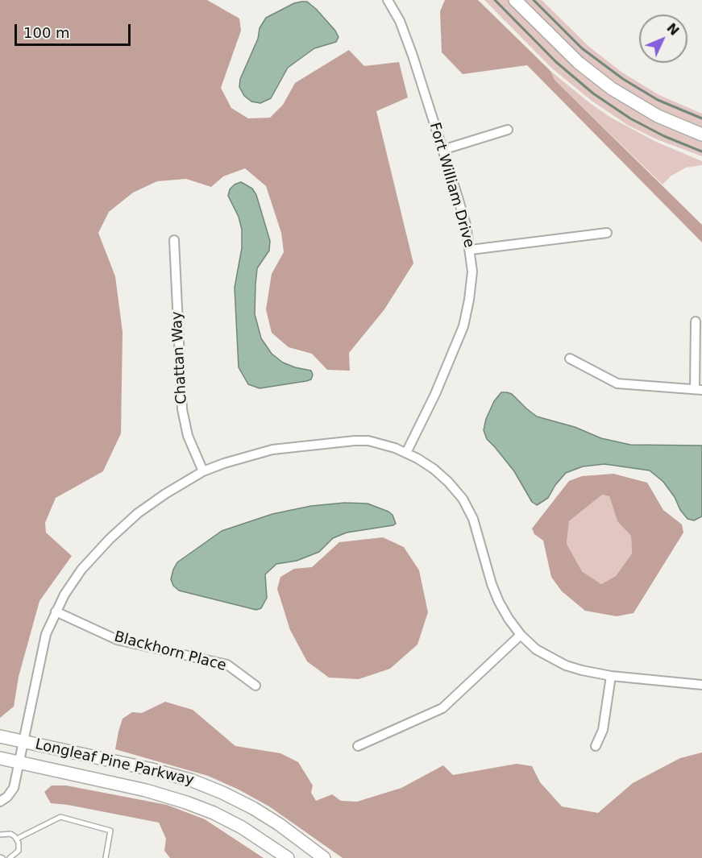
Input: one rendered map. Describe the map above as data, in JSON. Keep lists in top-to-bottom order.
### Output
{
  "streets": {
    "main road": ["Longleaf Pine Parkway"],
    "street": ["Fort William Drive", "Chattan Way", "Blackhorn Place"]
  },
  "scale_bar": "100 m",
  "north": "top right"
}
